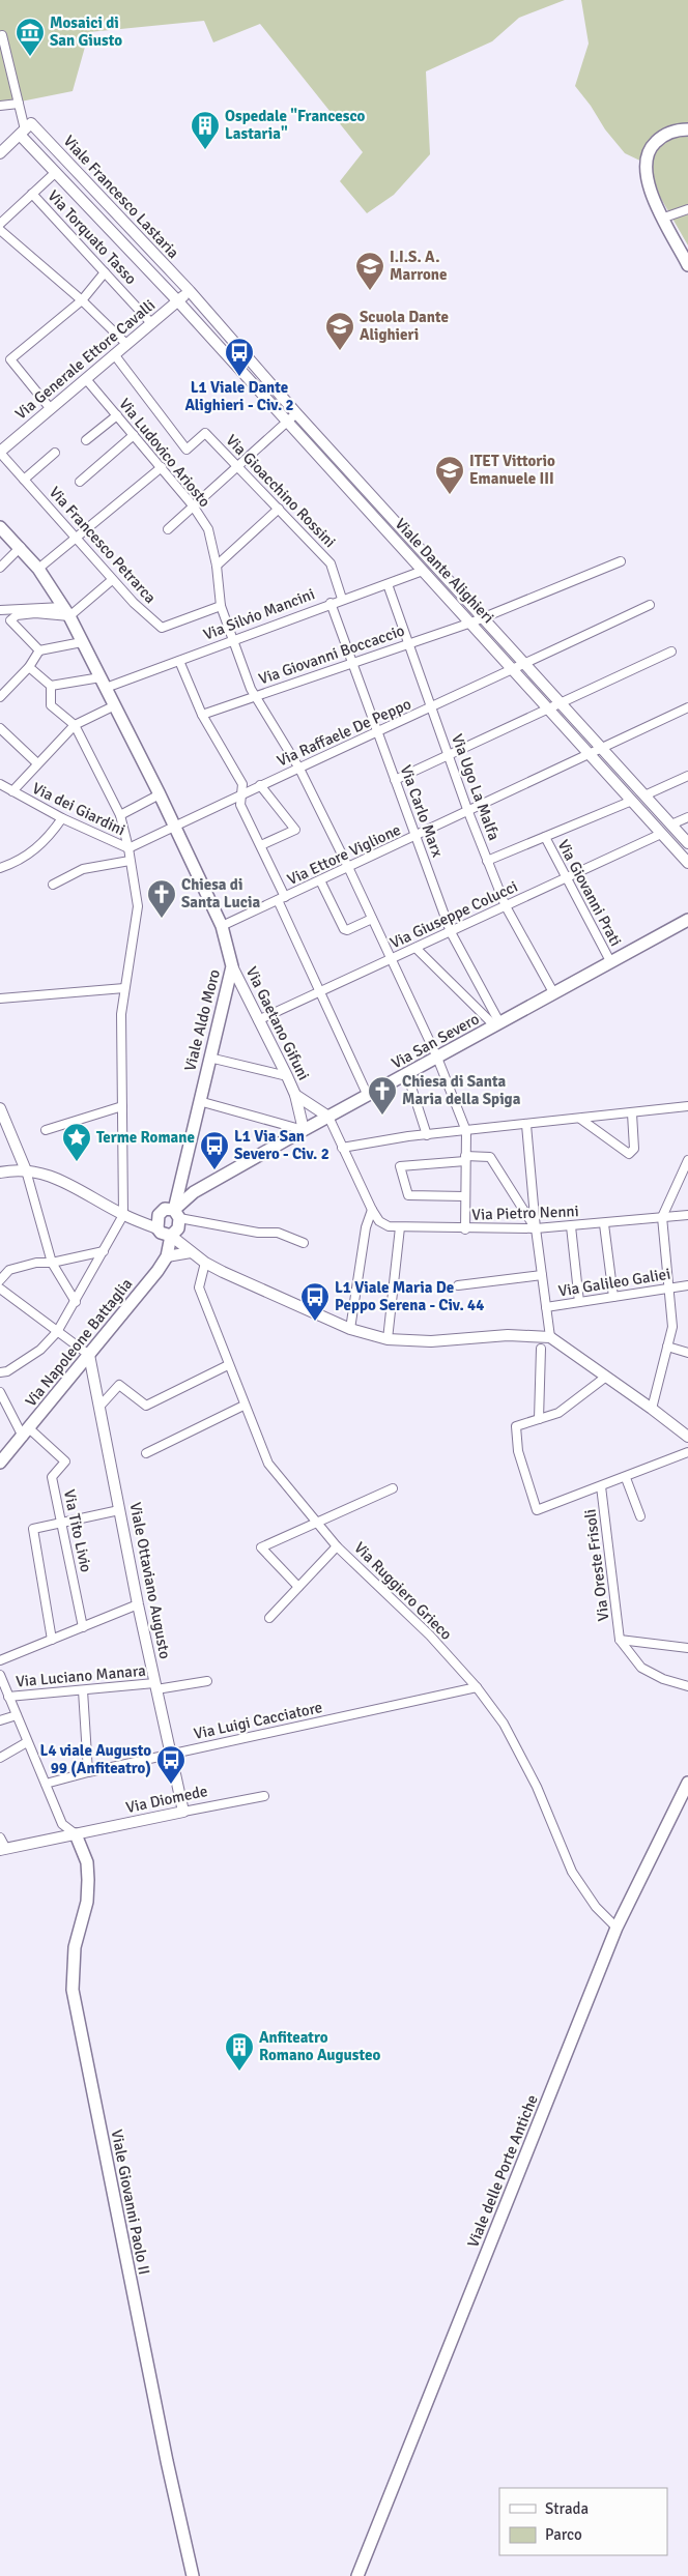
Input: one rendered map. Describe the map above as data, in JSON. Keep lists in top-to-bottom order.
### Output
{
  "streets": {
    "main road": [
      "Viale Aldo Moro",
      "Via San Severo",
      "Via Napoleone Battaglia",
      "Viale delle Porte Antiche",
      "Viale Giovanni Paolo II"
    ],
    "street": [
      "Viale Francesco Lastaria",
      "Via Torquato Tasso",
      "Via Generale Ettore Cavalli",
      "Via Ludovico Ariosto",
      "Via Gioacchino Rossini",
      "Via Francesco Petrarca",
      "Viale Dante Alighieri",
      "Via Silvio Mancini",
      "Via Giovanni Boccaccio",
      "Via Raffaele De Peppo",
      "Via Ugo La Malfa",
      "Via dei Giardini",
      "Via Carlo Marx",
      "Via Ettore Viglione",
      "Via Giovanni Prati",
      "Via Giuseppe Colucci",
      "Via Gaetano Gifuni",
      "Via Pietro Nenni",
      "Via Galileo Galiei",
      "Via Tito Livio",
      "Via Oreste Frisoli",
      "Viale Ottaviano Augusto",
      "Via Ruggiero Grieco",
      "Via Luciano Manara",
      "Via Luigi Cacciatore",
      "Via Diomede"
    ]
  },
  "crossings": [
    ["Viale Francesco Lastaria", "Via Generale Ettore Cavalli"],
    ["Viale Francesco Lastaria", "Viale Dante Alighieri"],
    ["Via Torquato Tasso", "Via Generale Ettore Cavalli"],
    ["Via Generale Ettore Cavalli", "Via Ludovico Ariosto"],
    ["Via Generale Ettore Cavalli", "Via Gioacchino Rossini"],
    ["Via Generale Ettore Cavalli", "Via Francesco Petrarca"],
    ["Via Generale Ettore Cavalli", "Viale Dante Alighieri"],
    ["Via Ludovico Ariosto", "Via Francesco Petrarca"],
    ["Via Ludovico Ariosto", "Via Silvio Mancini"],
    ["Via Ludovico Ariosto", "Via Giovanni Boccaccio"],
    ["Via Ludovico Ariosto", "Via Raffaele De Peppo"],
    ["Via Ludovico Ariosto", "Via Ettore Viglione"],
    ["Via Ludovico Ariosto", "Via Giuseppe Colucci"],
    ["Via Ludovico Ariosto", "Via San Severo"],
    ["Via Gioacchino Rossini", "Via Silvio Mancini"],
    ["Viale Dante Alighieri", "Via Silvio Mancini"],
    ["Viale Dante Alighieri", "Via Giovanni Boccaccio"],
    ["Viale Dante Alighieri", "Via Raffaele De Peppo"],
    ["Viale Dante Alighieri", "Via Ettore Viglione"],
    ["Viale Dante Alighieri", "Via Giuseppe Colucci"],
    ["Via Silvio Mancini", "Via Ugo La Malfa"],
    ["Via Silvio Mancini", "Via Carlo Marx"],
    ["Via Silvio Mancini", "Viale Aldo Moro"],
    ["Via Giovanni Boccaccio", "Via Ugo La Malfa"],
    ["Via Giovanni Boccaccio", "Via Carlo Marx"],
    ["Via Raffaele De Peppo", "Via Ugo La Malfa"],
    ["Via Raffaele De Peppo", "Via dei Giardini"],
    ["Via Raffaele De Peppo", "Via Carlo Marx"],
    ["Via Raffaele De Peppo", "Viale Aldo Moro"],
    ["Via Ugo La Malfa", "Via Ettore Viglione"],
    ["Via Ugo La Malfa", "Via Giuseppe Colucci"],
    ["Via Ugo La Malfa", "Via San Severo"],
    ["Via dei Giardini", "Viale Aldo Moro"],
    ["Via Carlo Marx", "Via Ettore Viglione"],
    ["Via Carlo Marx", "Via Giuseppe Colucci"],
    ["Via Carlo Marx", "Via San Severo"],
    ["Via Ettore Viglione", "Viale Aldo Moro"],
    ["Via Giovanni Prati", "Via Giuseppe Colucci"],
    ["Via Giovanni Prati", "Via San Severo"],
    ["Via Giuseppe Colucci", "Via Gaetano Gifuni"],
    ["Viale Aldo Moro", "Via Gaetano Gifuni"],
    ["Viale Aldo Moro", "Via San Severo"],
    ["Viale Aldo Moro", "Via Napoleone Battaglia"],
    ["Via Gaetano Gifuni", "Via San Severo"],
    ["Via San Severo", "Via Napoleone Battaglia"],
    ["Via Napoleone Battaglia", "Via Tito Livio"],
    ["Via Napoleone Battaglia", "Viale Ottaviano Augusto"],
    ["Viale Ottaviano Augusto", "Via Luciano Manara"],
    ["Viale Ottaviano Augusto", "Via Luigi Cacciatore"],
    ["Viale Ottaviano Augusto", "Via Diomede"],
    ["Via Ruggiero Grieco", "Via Luigi Cacciatore"],
    ["Via Ruggiero Grieco", "Viale delle Porte Antiche"],
    ["Via Diomede", "Viale Giovanni Paolo II"]
  ],
  "places": {
    "museum": ["Mosaici di San Giusto"],
    "building": ["Ospedale \"Francesco Lastaria\"", "Anfiteatro Romano Augusteo"],
    "school or university": ["I.I.S. A. Marrone", "Scuola Dante Alighieri", "ITET Vittorio Emanuele III"],
    "bus stop": [
      "L1 Viale Dante Alighieri - Civ. 2",
      "L1 Via San Severo - Civ. 2",
      "L1 Viale Maria De Peppo Serena - Civ. 44",
      "L4 viale Augusto 99 (Anfiteatro)"
    ],
    "church": ["Chiesa di Santa Lucia", "Chiesa di Santa Maria della Spiga"],
    "place": ["Terme Romane"]
  },
  "legend": ["Strada", "Parco"]
}
